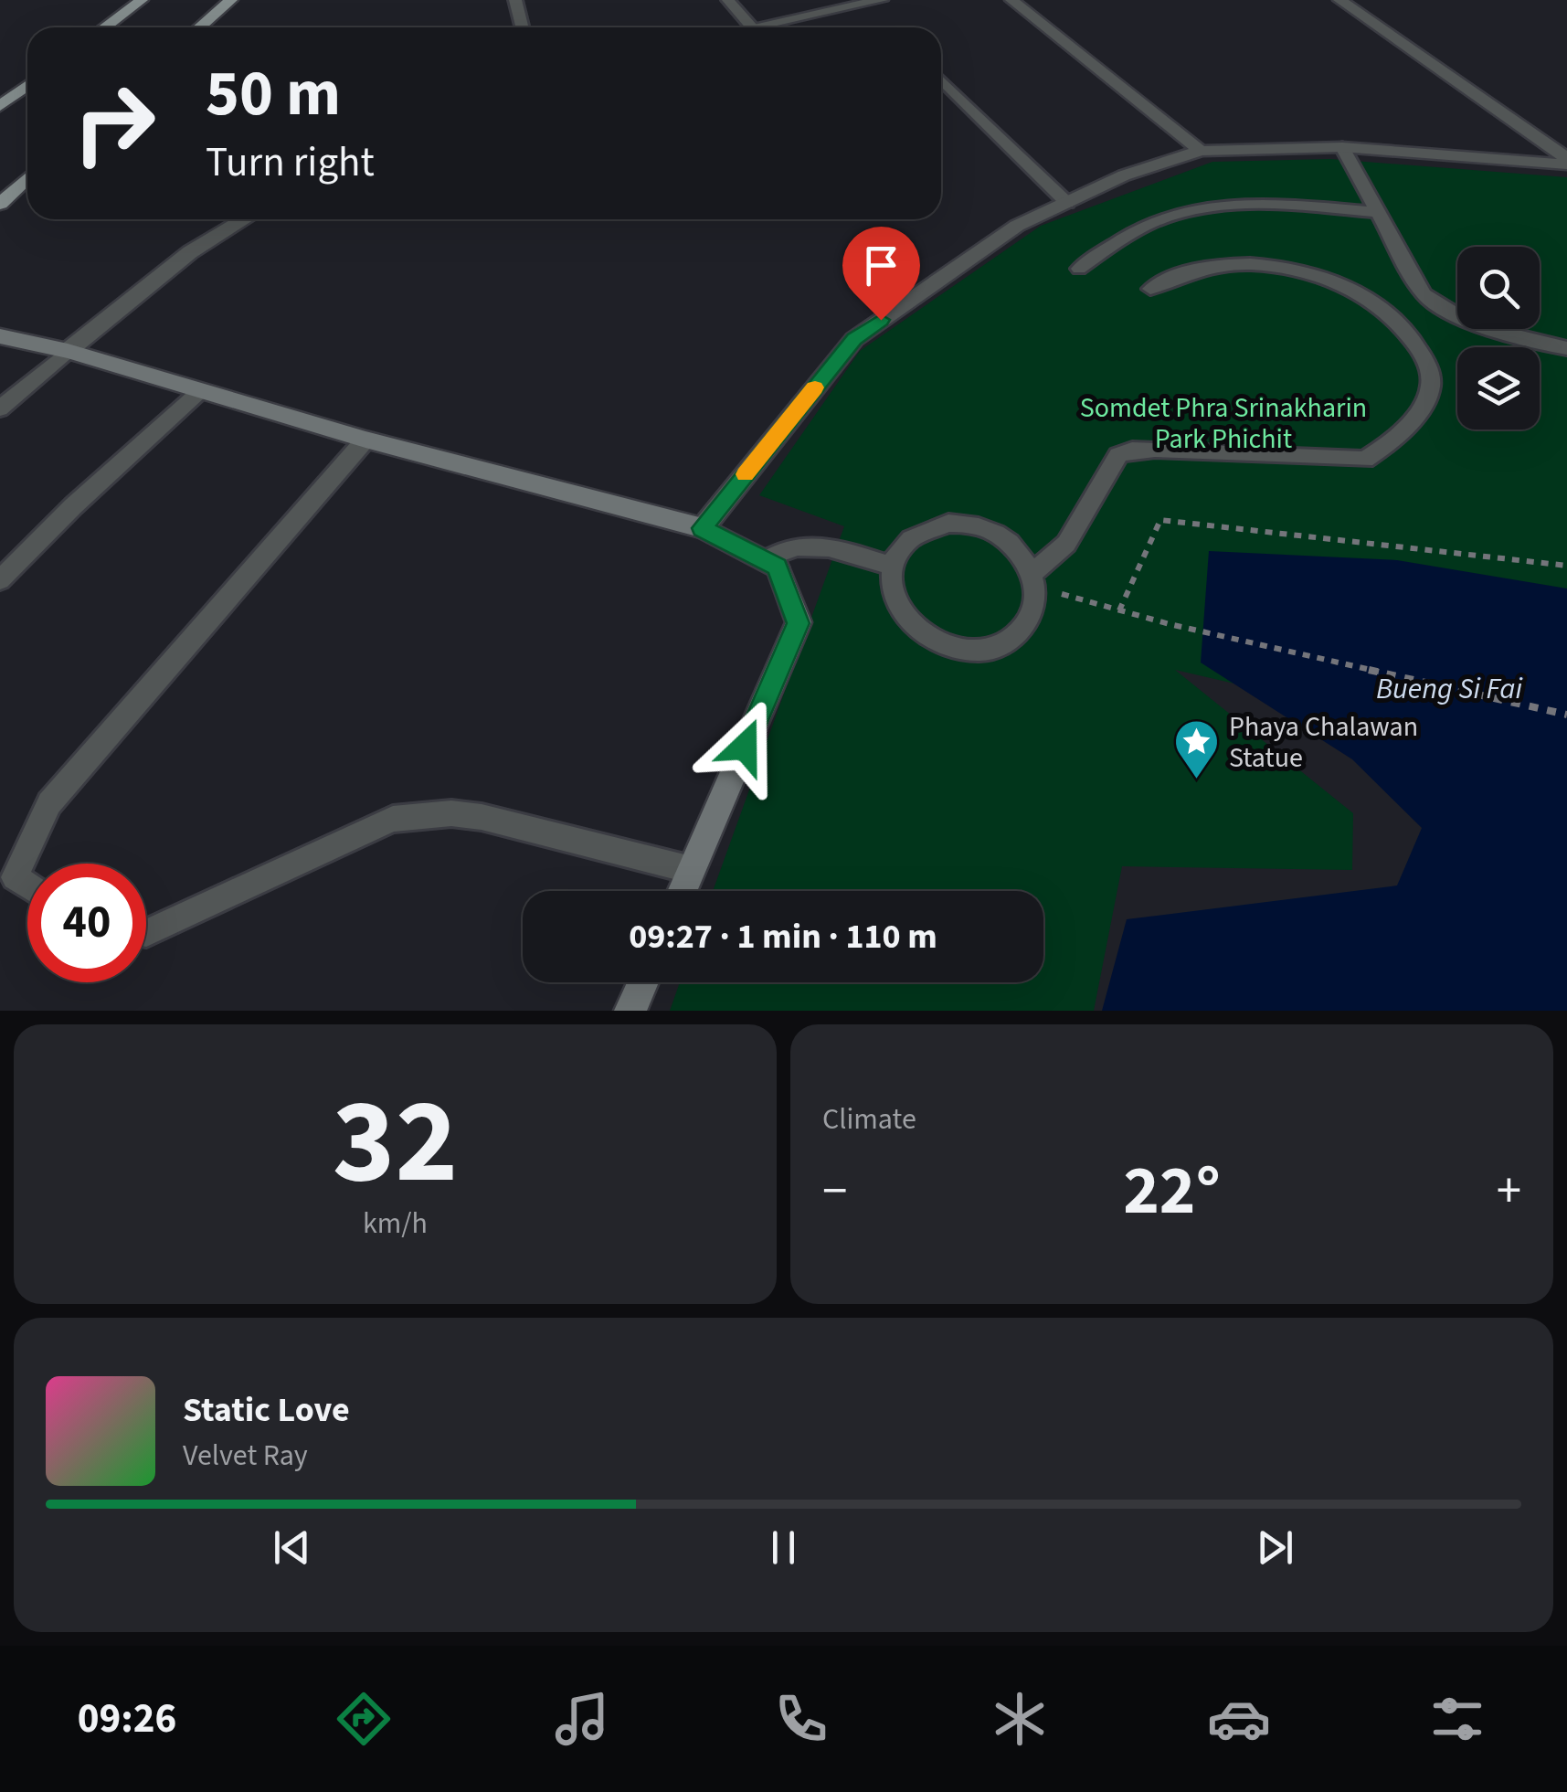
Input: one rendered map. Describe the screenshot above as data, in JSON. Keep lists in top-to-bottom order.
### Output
{
  "water": ["Bueng Si Fai"],
  "parks": ["Somdet Phra Srinakharin Park Phichit"],
  "places": {
    "place": ["Phaya Chalawan Statue"]
  },
  "page": {
    "turn": ["50 m", "Turn right"],
    "limit": "40",
    "trip": "09:27 · 1 min · 110 m",
    "tile": [
      ["32", "km/h"],
      "Climate"
    ],
    "heat": ["−", "22°", "+"],
    "song": ["Static Love", "Velvet Ray"],
    "tabs": "09:26"
  }
}
